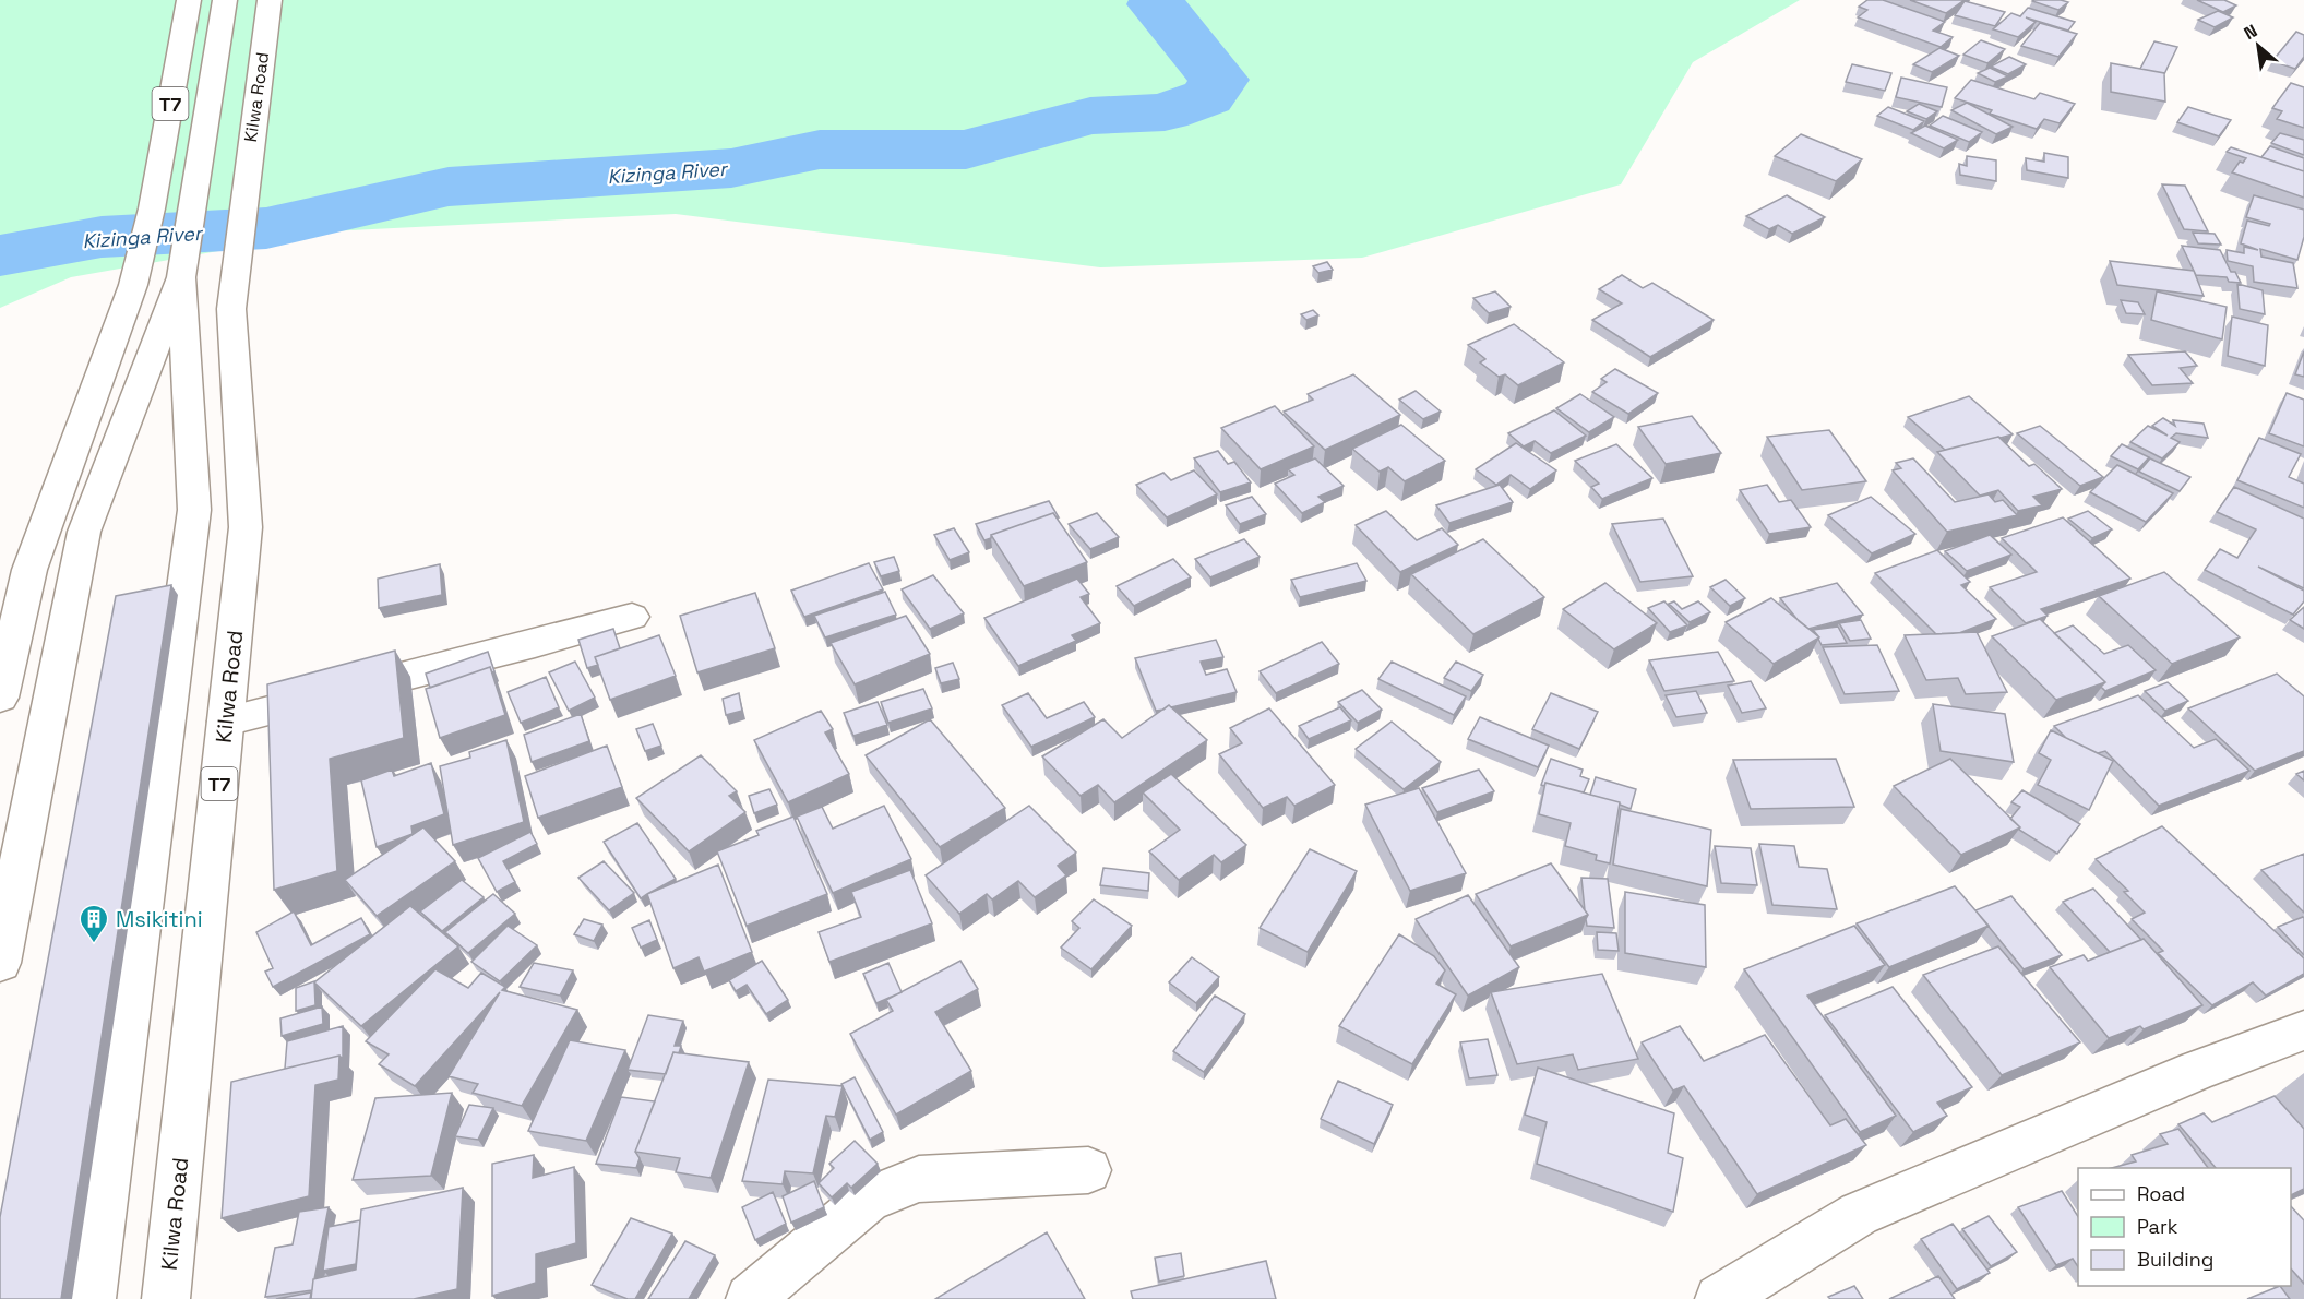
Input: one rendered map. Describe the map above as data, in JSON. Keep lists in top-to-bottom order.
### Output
{
  "streets": {
    "main road": ["Kilwa Road", "T7"]
  },
  "water": ["Kizinga River"],
  "places": {
    "building": ["Msikitini"]
  },
  "legend": ["Road", "Park", "Building"],
  "north": "top left"
}
